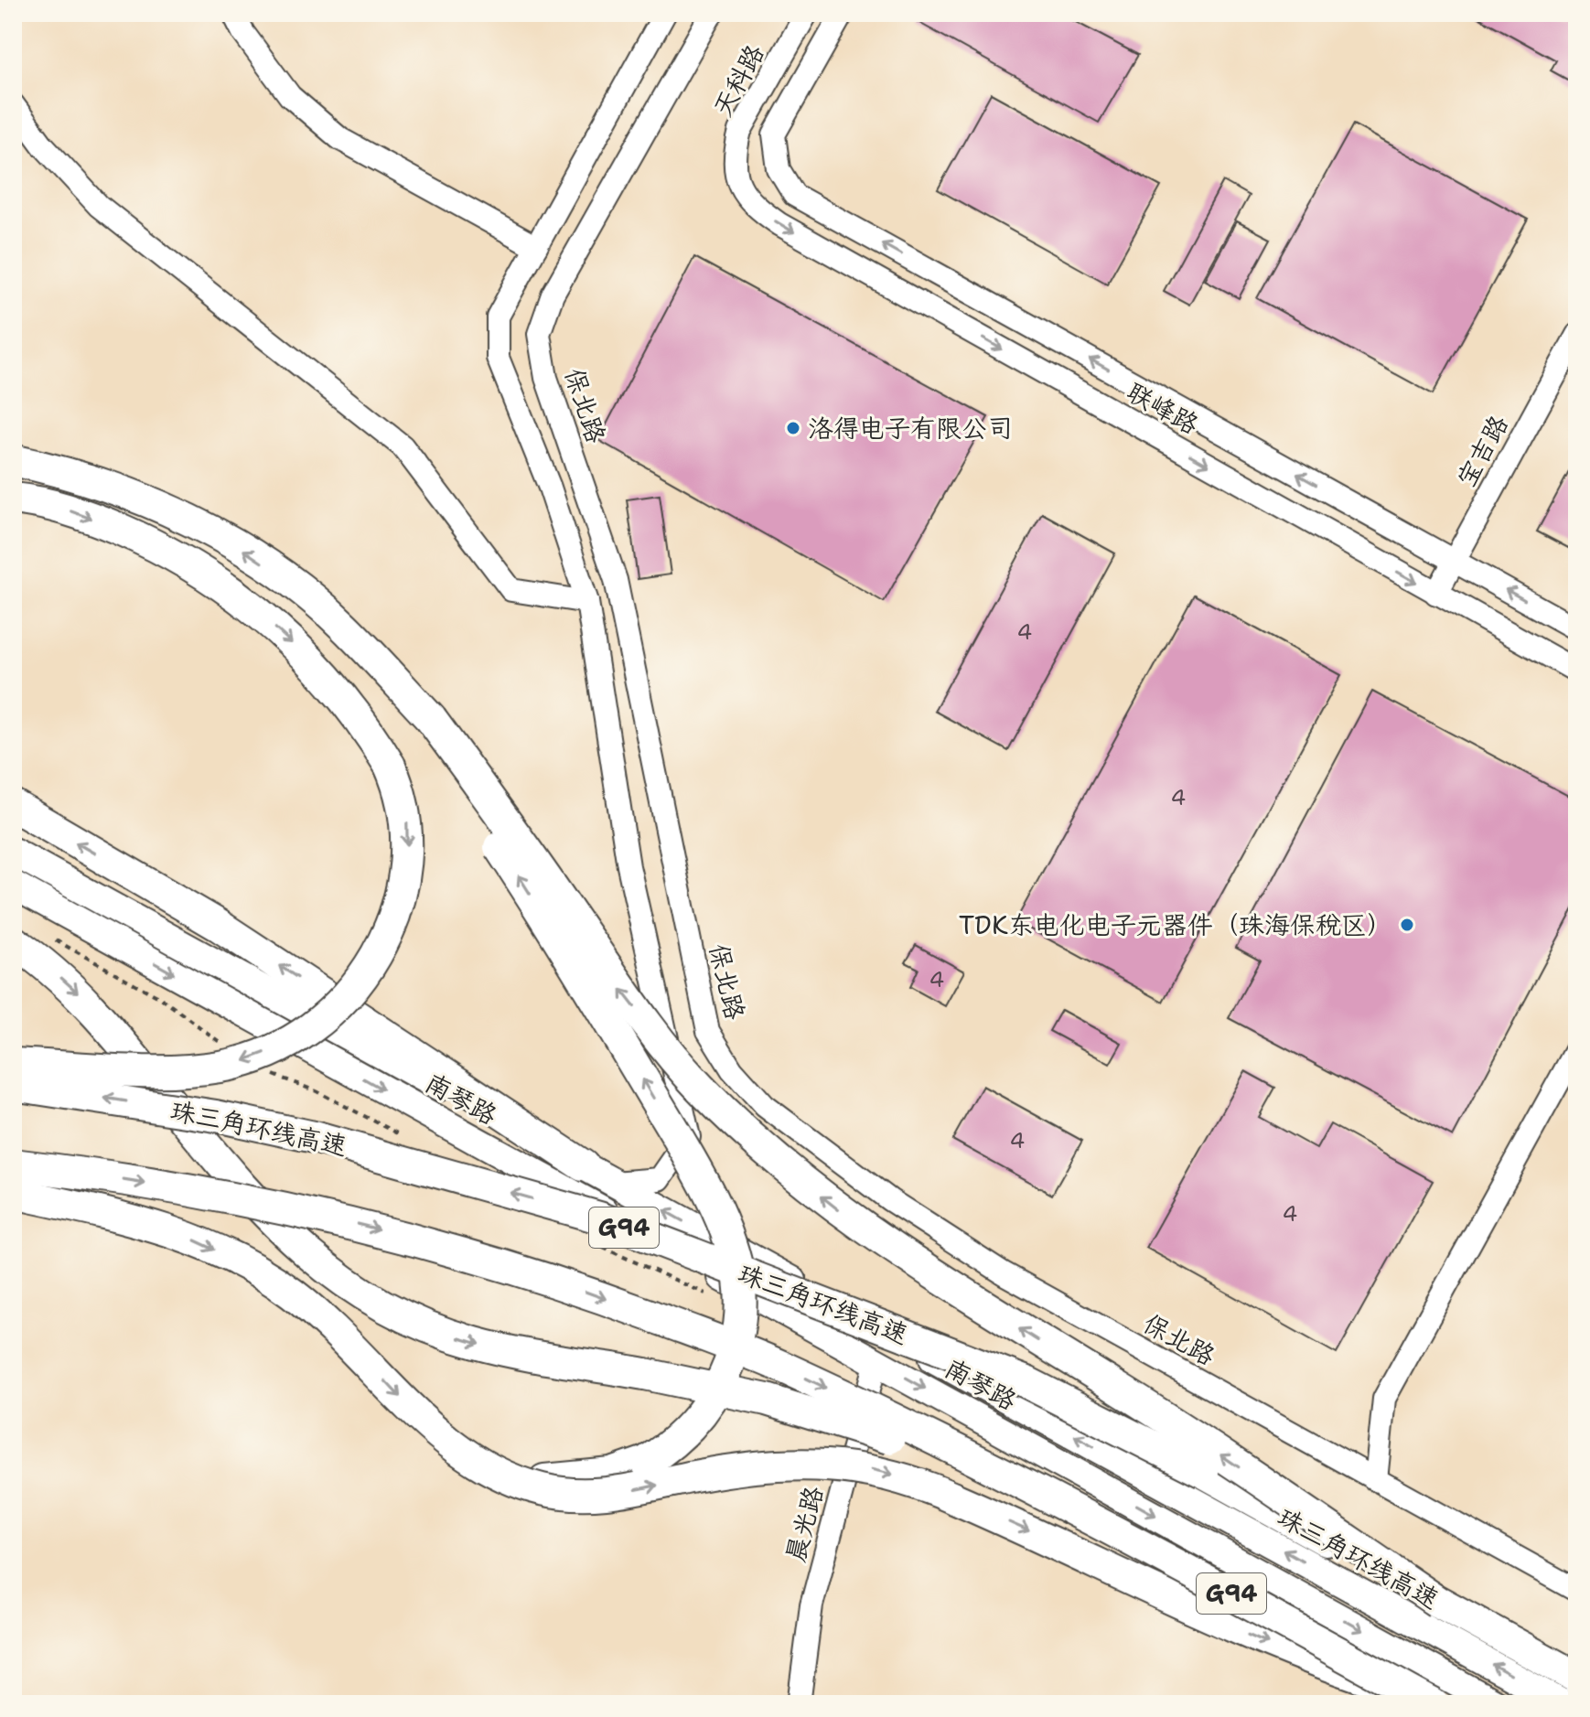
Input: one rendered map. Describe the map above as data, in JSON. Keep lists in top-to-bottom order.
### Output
{
  "streets": {
    "highway": ["珠三角环线高速", "G94"],
    "main road": ["南琴路"],
    "street": [
      "天科路",
      "保北路",
      "联峰路",
      "宝吉路",
      "晨光路"
    ]
  },
  "crossings": [
    ["天科路", "联峰路"],
    ["联峰路", "宝吉路"],
    ["南琴路", "晨光路"]
  ],
  "places": ["洛得电子有限公司", "TDK东电化电子元器件（珠海保税区）"],
  "house_numbers": [
    "4",
    "4",
    "4",
    "4",
    "4"
  ]
}
